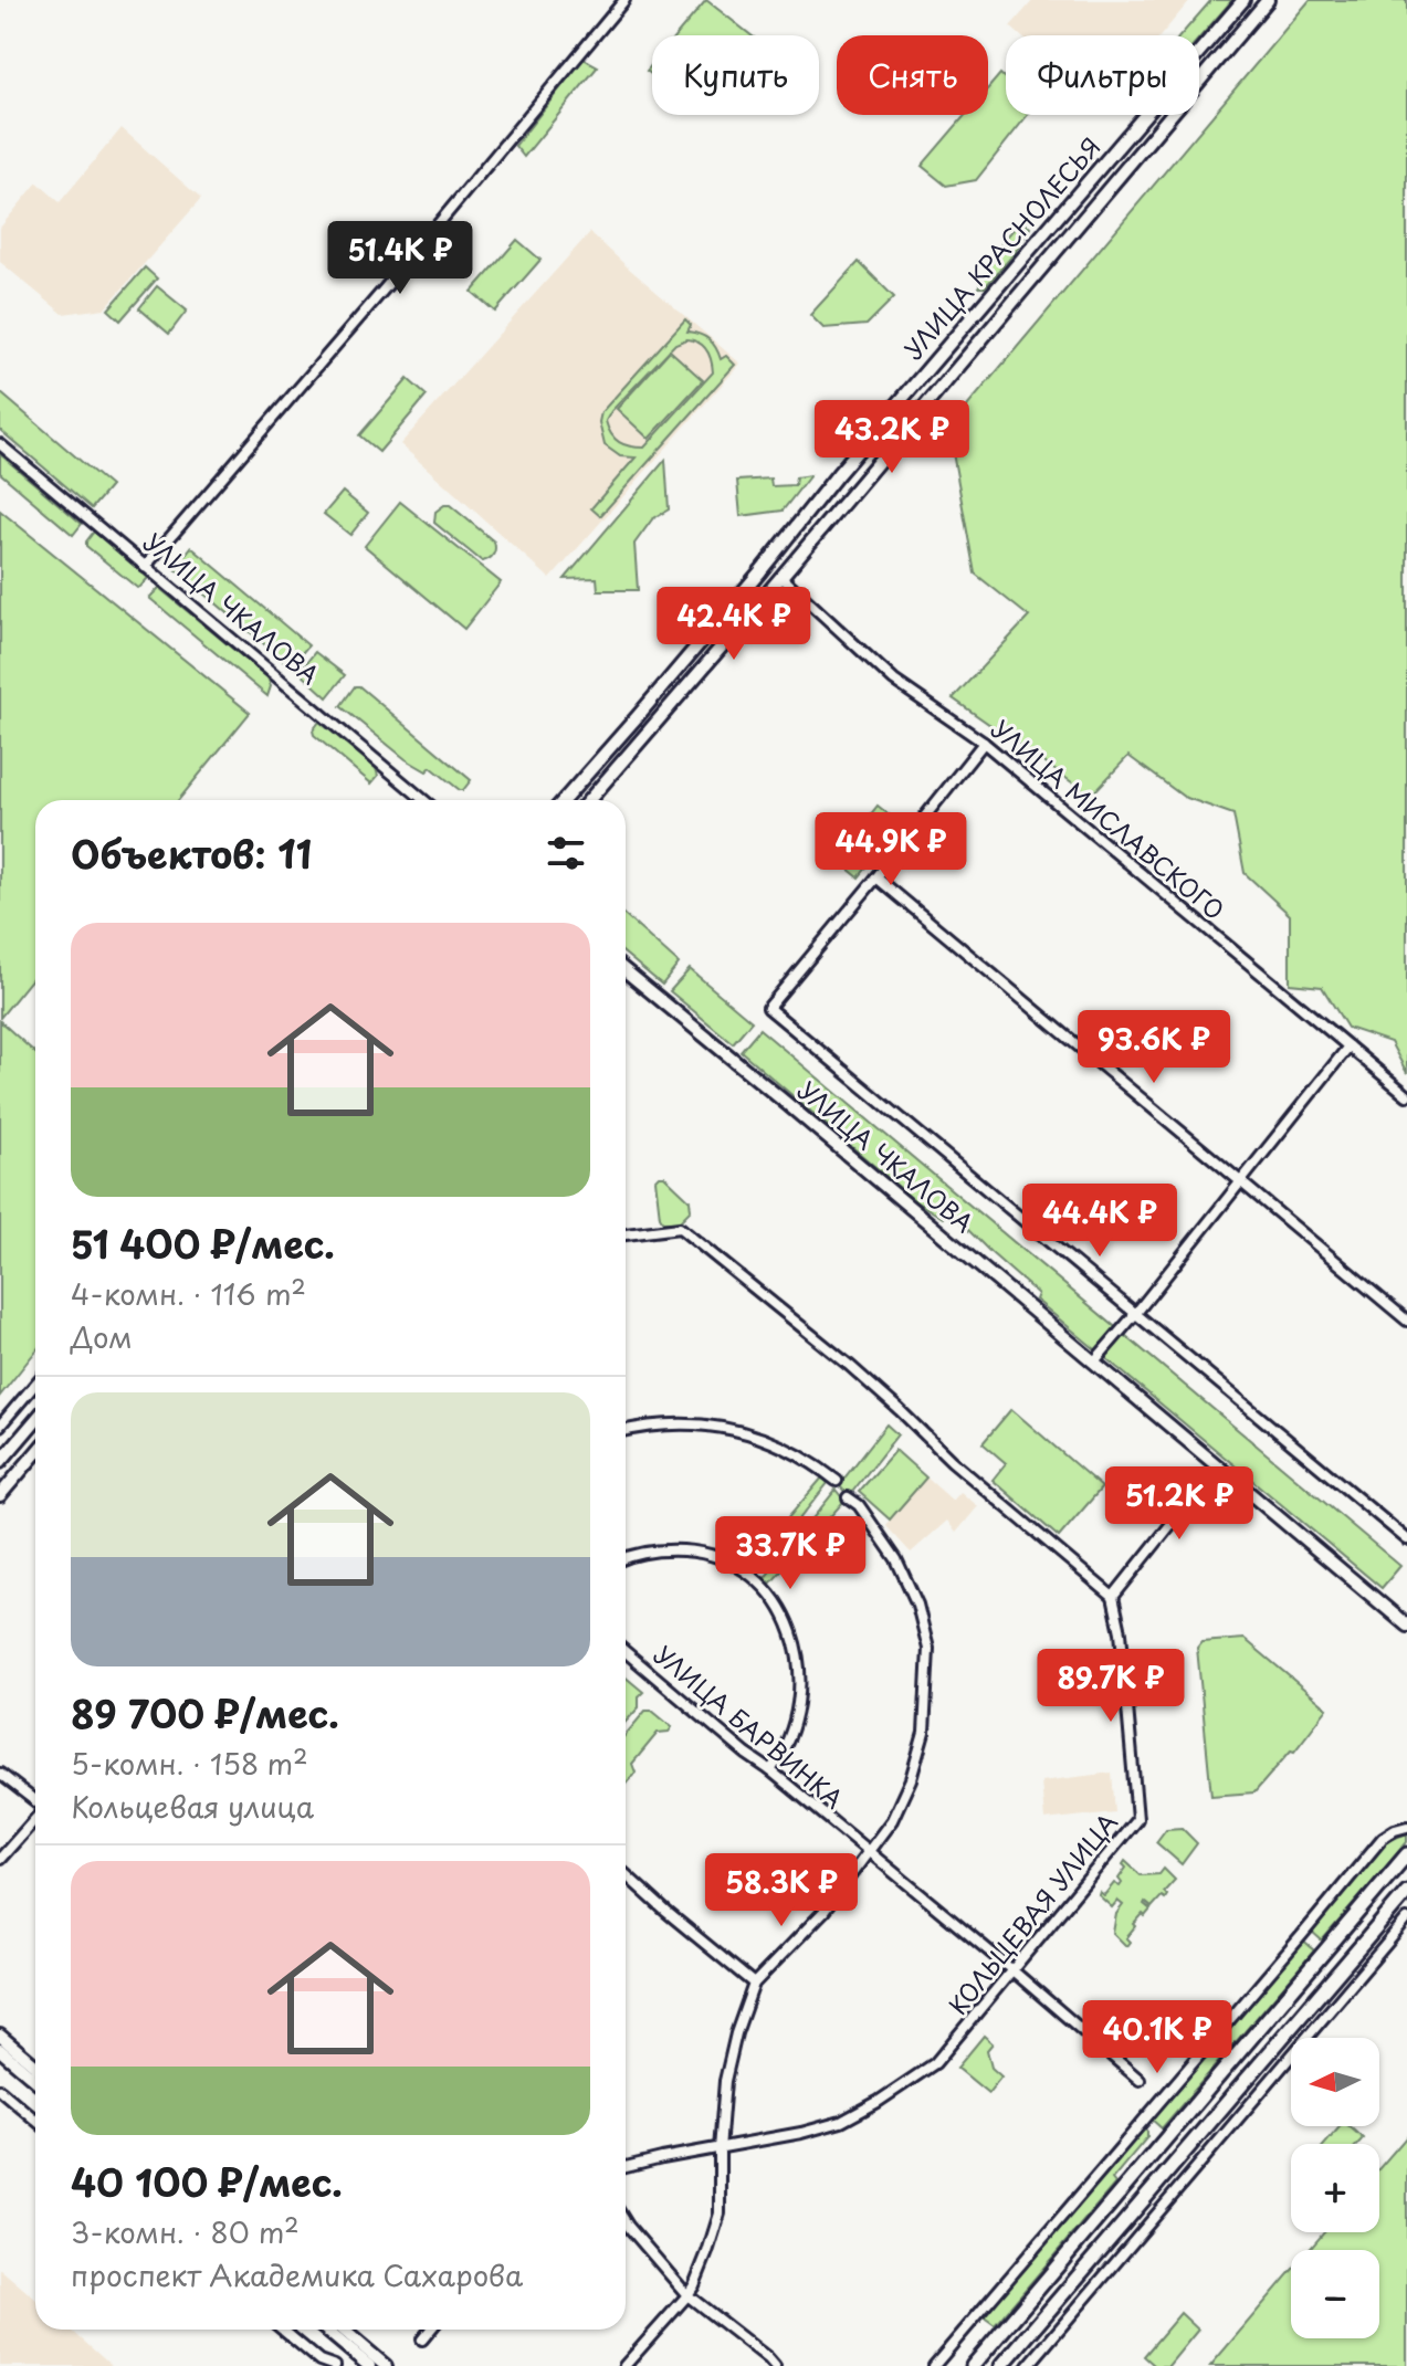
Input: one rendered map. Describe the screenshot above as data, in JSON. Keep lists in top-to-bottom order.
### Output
{
  "streets": {
    "street": [
      "УЛИЦА КРАСНОЛЕСЬЯ",
      "УЛИЦА ЧКАЛОВА",
      "УЛИЦА МИСЛАВСКОГО",
      "УЛИЦА БАРВИНКА",
      "КОЛЬЦЕВАЯ УЛИЦА"
    ]
  },
  "crossings": [
    ["УЛИЦА КРАСНОЛЕСЬЯ", "УЛИЦА МИСЛАВСКОГО"],
    ["УЛИЦА БАРВИНКА", "КОЛЬЦЕВАЯ УЛИЦА"]
  ],
  "north": "left",
  "page": {
    "chip": ["Купить", "Снять", "Фильтры"],
    "price": [
      "51.4K ₽",
      "43.2K ₽",
      "42.4K ₽",
      "44.9K ₽",
      "93.6K ₽",
      "44.4K ₽",
      "51.2K ₽",
      "33.7K ₽",
      "89.7K ₽",
      "58.3K ₽",
      "40.1K ₽"
    ],
    "heading": "Объектов: 11",
    "list": [
      {
        "name": "51 400 ₽/мес.",
        "note": "4-комн. · 116 m² · Дом"
      },
      {
        "name": "89 700 ₽/мес.",
        "note": "5-комн. · 158 m² · Кольцевая улица"
      },
      {
        "name": "40 100 ₽/мес.",
        "note": "3-комн. · 80 m² · проспект Академика Сахарова"
      }
    ],
    "map_buttons": ["+", "−"]
  }
}
